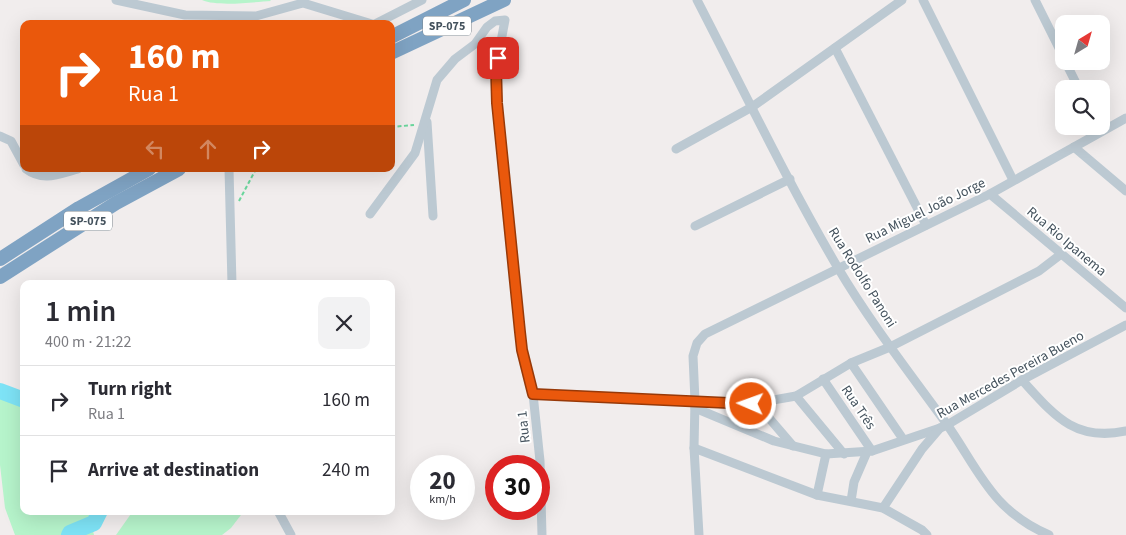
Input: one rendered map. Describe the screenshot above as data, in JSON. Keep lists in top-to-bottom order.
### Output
{
  "streets": {
    "highway": ["SP-075"],
    "street": [
      "Rua Miguel João Jorge",
      "Rua Rio Ipanema",
      "Rua Rodolfo Panoni",
      "Rua Mercedes Pereira Bueno",
      "Rua Três",
      "Rua 1"
    ]
  },
  "crossings": [
    ["Rua Miguel João Jorge", "Rua Rio Ipanema"],
    ["Rua Miguel João Jorge", "Rua Rodolfo Panoni"],
    ["Rua Rodolfo Panoni", "Rua Mercedes Pereira Bueno"]
  ],
  "north": "top right",
  "page": {
    "turn": ["160 m", "Rua 1"],
    "heading": ["1 min", "400 m · 21:22"],
    "list": [
      {
        "name": "Turn right",
        "note": "Rua 1",
        "value": "160 m"
      },
      {
        "name": "Arrive at destination",
        "value": "240 m"
      }
    ],
    "speed": "20 km/h",
    "limit": "30"
  }
}
